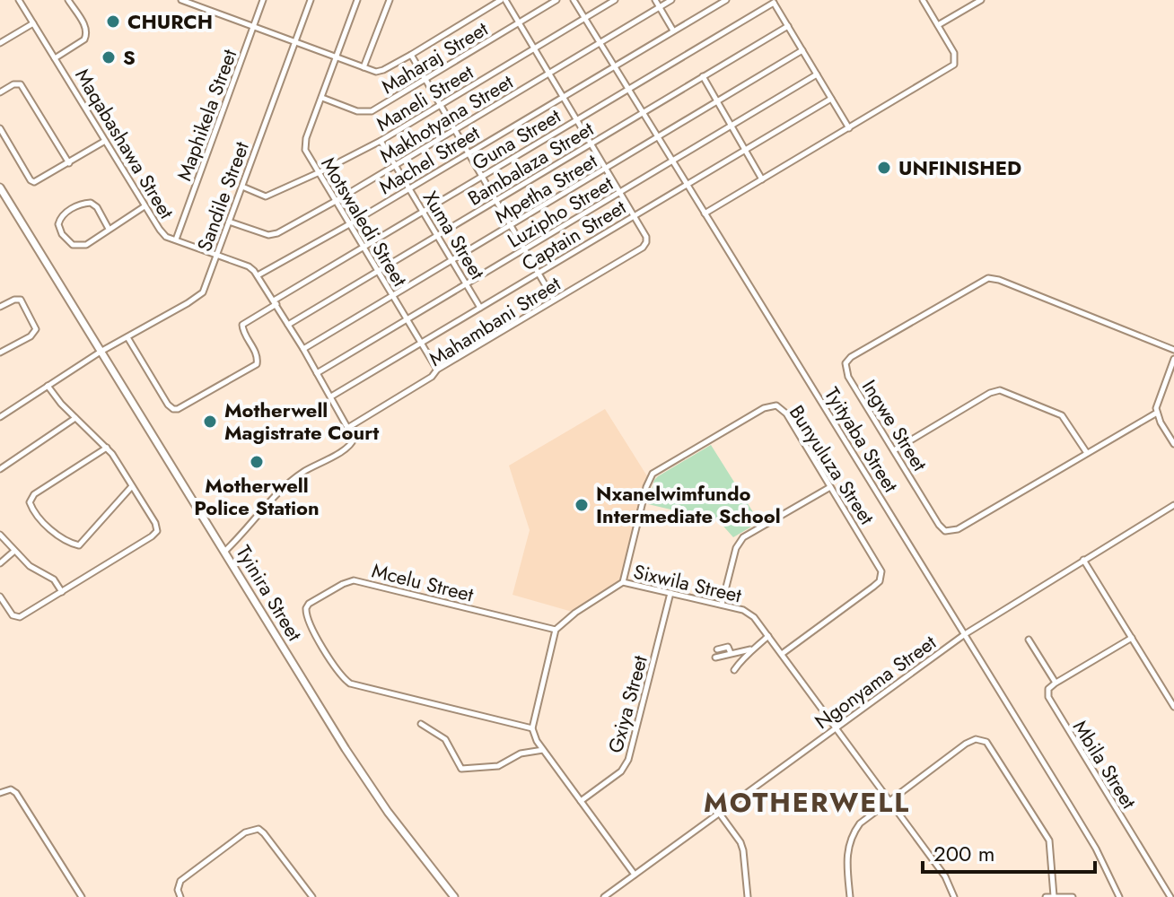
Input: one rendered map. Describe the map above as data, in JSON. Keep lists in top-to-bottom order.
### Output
{
  "streets": {
    "street": [
      "Maharaj Street",
      "Maneli Street",
      "Maphikela Street",
      "Makhotyana Street",
      "Guna Street",
      "Maqabashawa Street",
      "Machel Street",
      "Bambalaza Street",
      "Mpetha Street",
      "Sandile Street",
      "Luzipho Street",
      "Motswaledi Street",
      "Xuma Street",
      "Captain Street",
      "Mahambani Street",
      "Ingwe Street",
      "Tyityaba Street",
      "Bunyuluza Street",
      "Mcelu Street",
      "Sixwila Street",
      "Tyinira Street",
      "Ngonyama Street",
      "Gxiya Street",
      "Mbila Street"
    ]
  },
  "crossings": [
    ["Maharaj Street", "Motswaledi Street"],
    ["Maneli Street", "Sandile Street"],
    ["Maneli Street", "Motswaledi Street"],
    ["Maneli Street", "Xuma Street"],
    ["Maneli Street", "Tyityaba Street"],
    ["Maphikela Street", "Maqabashawa Street"],
    ["Makhotyana Street", "Sandile Street"],
    ["Makhotyana Street", "Motswaledi Street"],
    ["Makhotyana Street", "Xuma Street"],
    ["Makhotyana Street", "Tyityaba Street"],
    ["Guna Street", "Maqabashawa Street"],
    ["Guna Street", "Sandile Street"],
    ["Guna Street", "Motswaledi Street"],
    ["Guna Street", "Xuma Street"],
    ["Guna Street", "Tyityaba Street"],
    ["Maqabashawa Street", "Machel Street"],
    ["Maqabashawa Street", "Bambalaza Street"],
    ["Maqabashawa Street", "Mpetha Street"],
    ["Maqabashawa Street", "Sandile Street"],
    ["Maqabashawa Street", "Luzipho Street"],
    ["Maqabashawa Street", "Captain Street"],
    ["Maqabashawa Street", "Mahambani Street"],
    ["Machel Street", "Motswaledi Street"],
    ["Machel Street", "Xuma Street"],
    ["Machel Street", "Tyityaba Street"],
    ["Bambalaza Street", "Motswaledi Street"],
    ["Bambalaza Street", "Xuma Street"],
    ["Bambalaza Street", "Tyityaba Street"],
    ["Mpetha Street", "Motswaledi Street"],
    ["Mpetha Street", "Xuma Street"],
    ["Mpetha Street", "Tyityaba Street"],
    ["Sandile Street", "Tyinira Street"],
    ["Luzipho Street", "Motswaledi Street"],
    ["Luzipho Street", "Xuma Street"],
    ["Luzipho Street", "Tyityaba Street"],
    ["Motswaledi Street", "Captain Street"],
    ["Motswaledi Street", "Mahambani Street"],
    ["Xuma Street", "Captain Street"],
    ["Captain Street", "Mahambani Street"],
    ["Captain Street", "Tyityaba Street"],
    ["Tyityaba Street", "Ngonyama Street"],
    ["Bunyuluza Street", "Sixwila Street"],
    ["Mcelu Street", "Sixwila Street"],
    ["Sixwila Street", "Ngonyama Street"],
    ["Sixwila Street", "Gxiya Street"]
  ],
  "districts": ["MOTHERWELL"],
  "places": [
    "CHURCH",
    "S",
    "UNFINISHED",
    "Motherwell Magistrate Court",
    "Motherwell Police Station",
    "Nxanelwimfundo Intermediate School"
  ],
  "scale_bar": "200 m"
}
